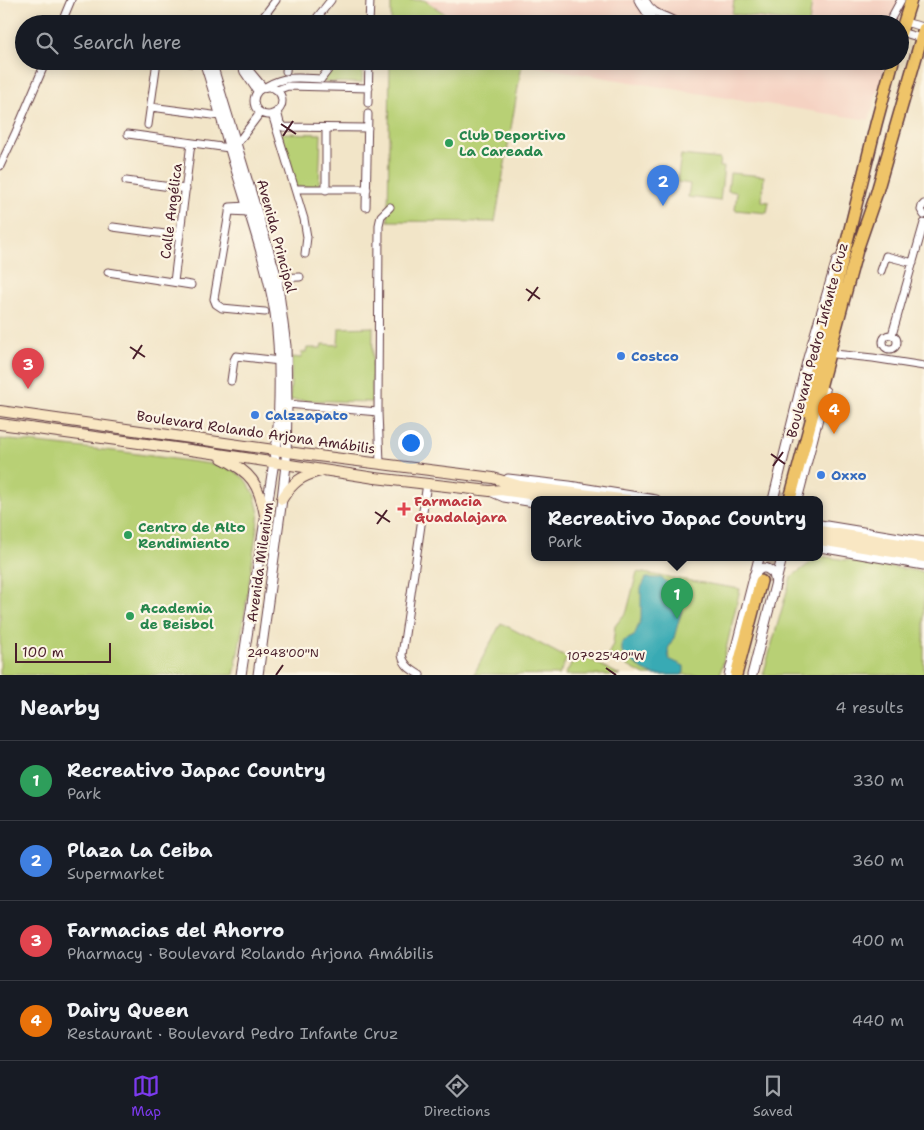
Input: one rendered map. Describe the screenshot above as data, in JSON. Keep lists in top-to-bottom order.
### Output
{
  "streets": {
    "highway": ["Boulevard Pedro Infante Cruz"],
    "main road": ["Boulevard Rolando Arjona Amábilis"],
    "street": ["Calle Angélica", "Avenida Principal", "Avenida Milenium"]
  },
  "crossings": [
    ["Avenida Principal", "Boulevard Rolando Arjona Amábilis"],
    ["Avenida Principal", "Avenida Milenium"],
    ["Boulevard Rolando Arjona Amábilis", "Avenida Milenium"]
  ],
  "places": {
    "other": [
      "Club Deportivo La Careada",
      "Costco",
      "Calzzapato",
      "Oxxo",
      "Centro de Alto Rendimiento",
      "Academia de Beisbol"
    ],
    "health": ["Farmacia Guadalajara"]
  },
  "scale_bar": "100 m",
  "page": {
    "search": "Search here",
    "pins": [
      "2",
      "3",
      "4",
      "1"
    ],
    "popup": ["Recreativo Japac Country", "Park"],
    "scale": "100 m",
    "heading": ["Nearby", "4 results"],
    "list": [
      {
        "mark": "1",
        "name": "Recreativo Japac Country",
        "note": "Park",
        "value": "330 m"
      },
      {
        "mark": "2",
        "name": "Plaza La Ceiba",
        "note": "Supermarket",
        "value": "360 m"
      },
      {
        "mark": "3",
        "name": "Farmacias del Ahorro",
        "note": "Pharmacy · Boulevard Rolando Arjona Amábilis",
        "value": "400 m"
      },
      {
        "mark": "4",
        "name": "Dairy Queen",
        "note": "Restaurant · Boulevard Pedro Infante Cruz",
        "value": "440 m"
      }
    ],
    "nav": ["Map", "Directions", "Saved"]
  },
  "coordinates": ["24°48'00\"N", "107°25'40\"W"]
}
